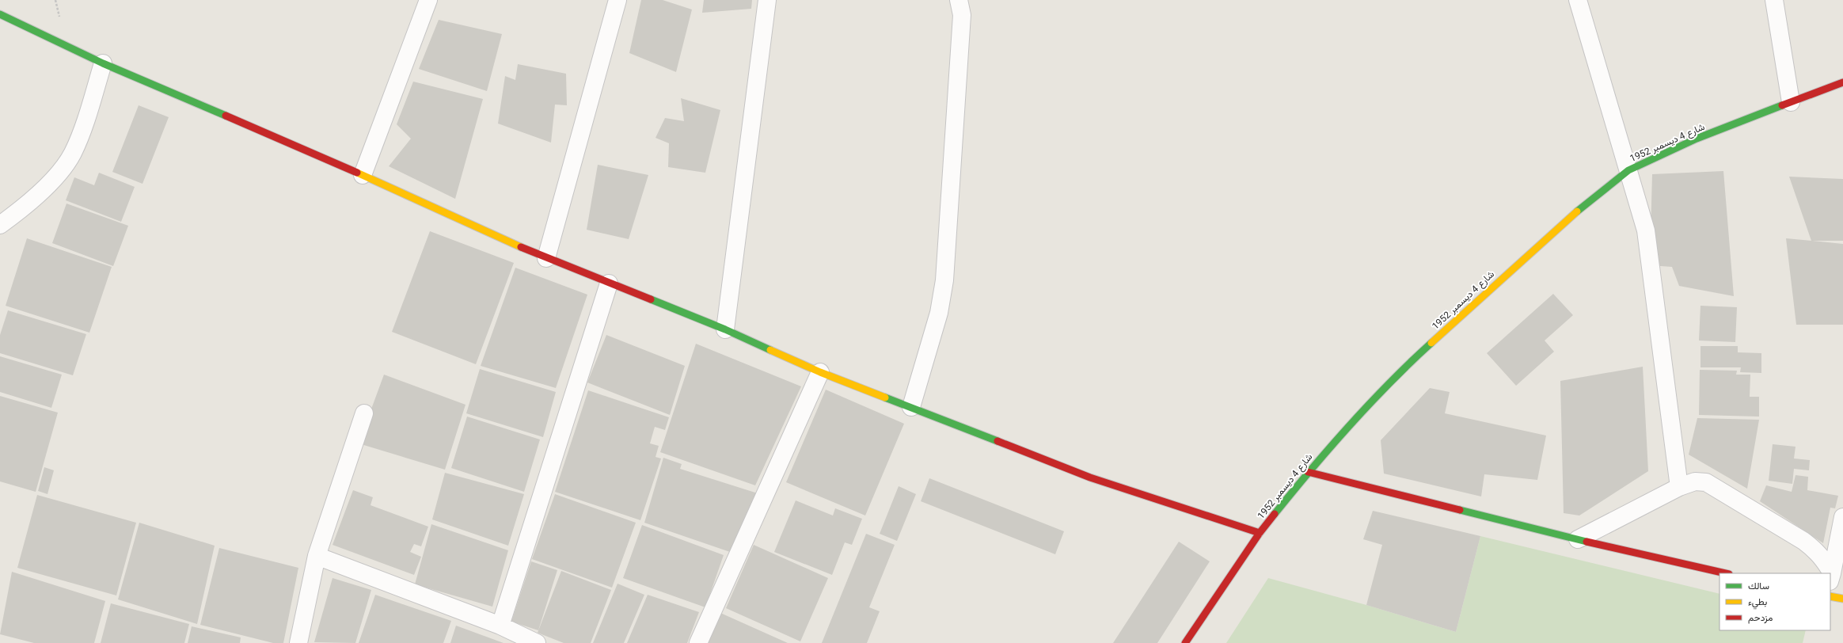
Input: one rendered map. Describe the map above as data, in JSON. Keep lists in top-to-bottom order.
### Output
{
  "streets": {
    "street": ["شارع 4 ديسمبر 1952"]
  },
  "legend": ["سالك", "بطيء", "مزدحم"]
}
